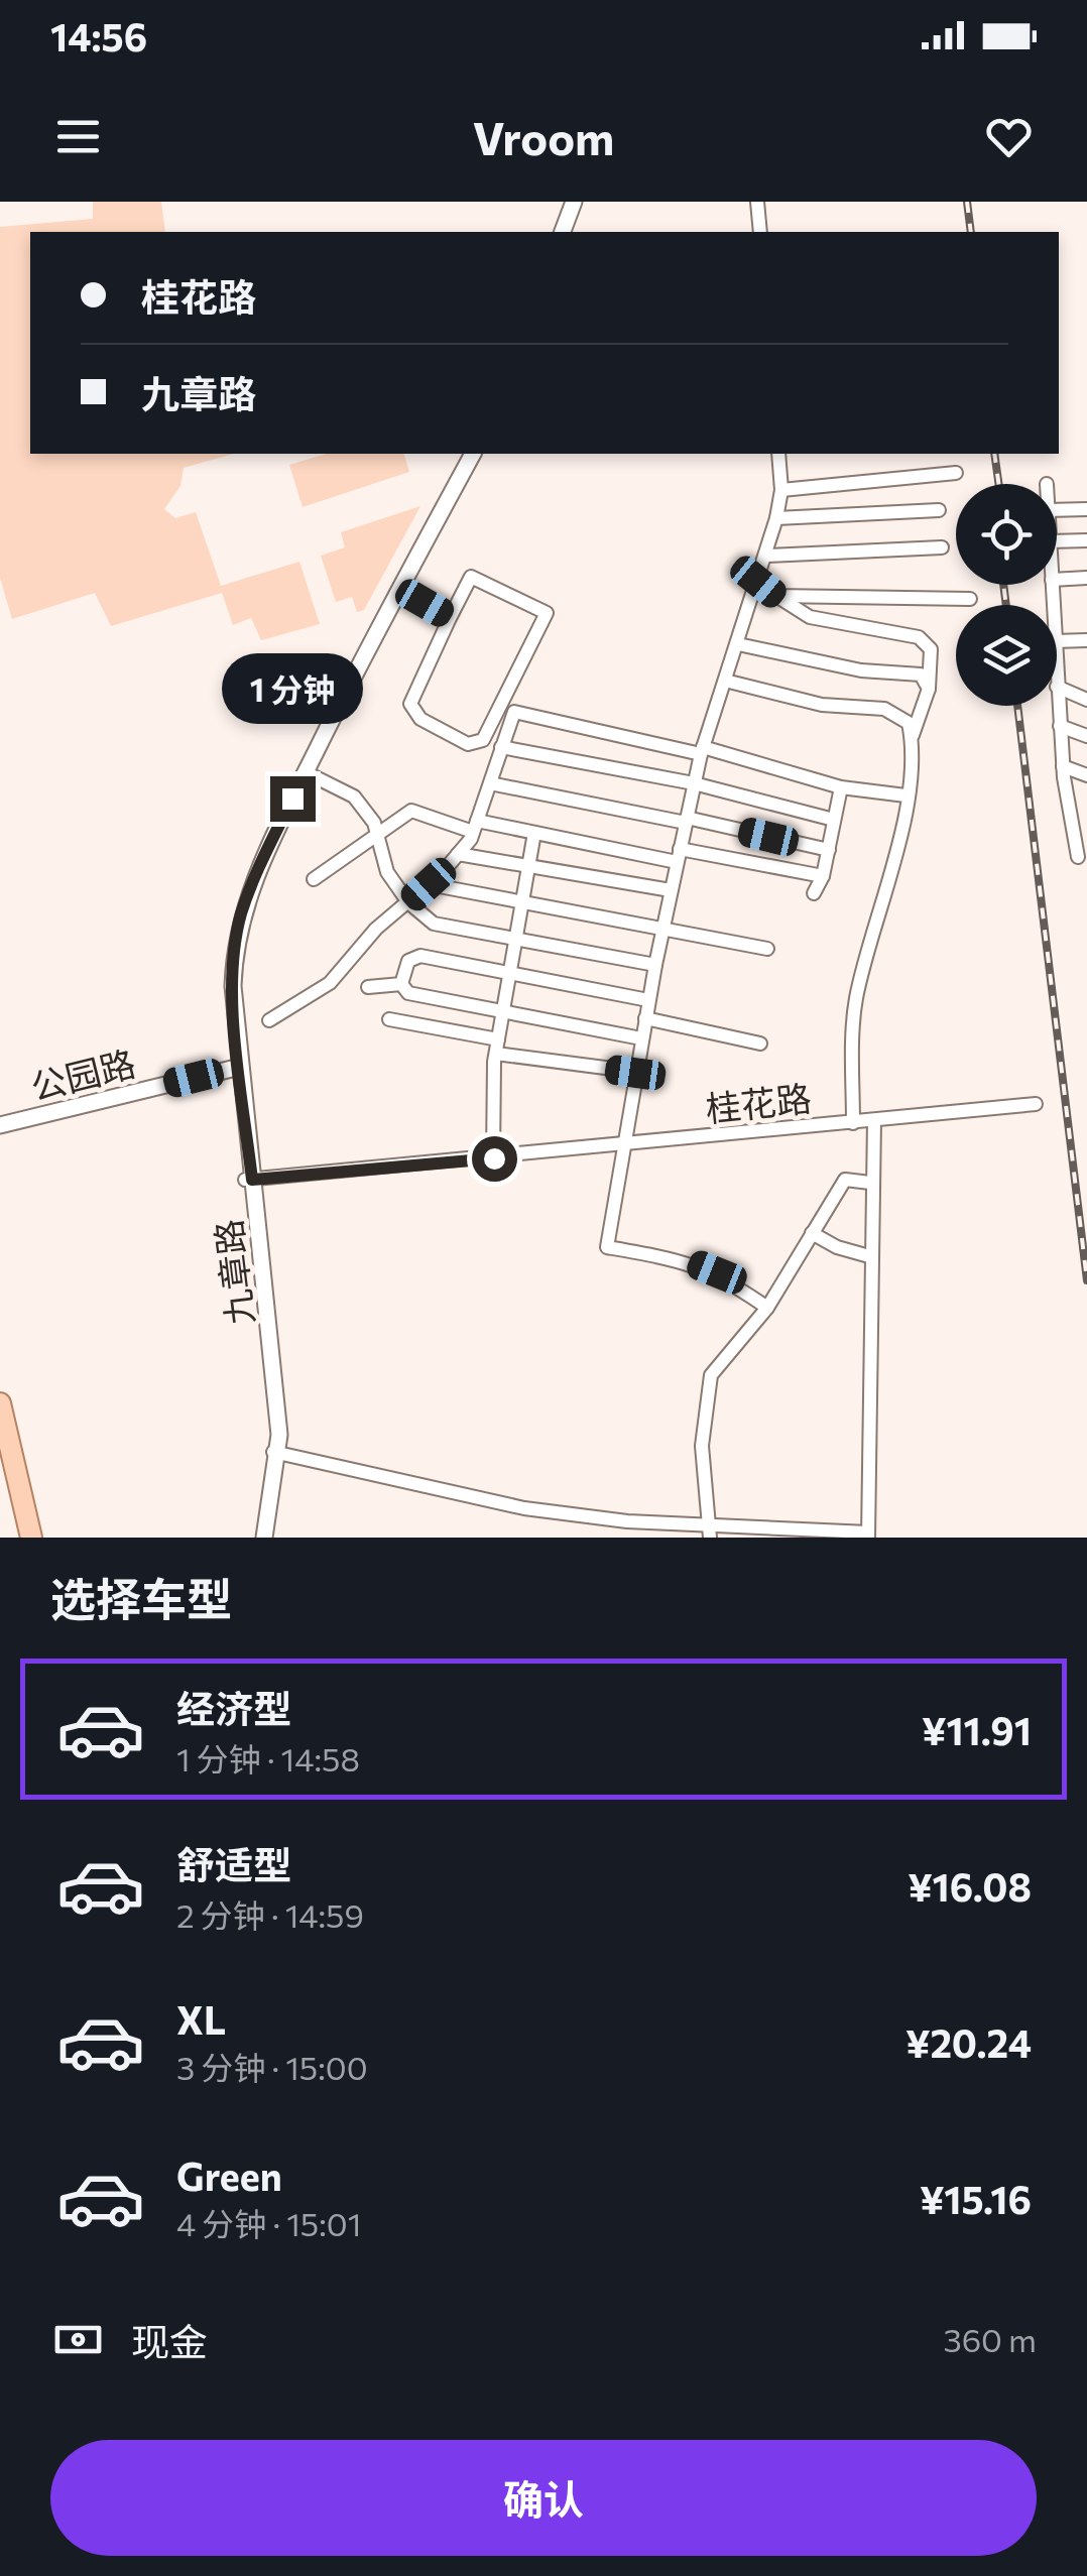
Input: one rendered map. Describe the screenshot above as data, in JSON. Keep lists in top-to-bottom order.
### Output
{
  "streets": {
    "street": ["公园路", "桂花路", "九章路"]
  },
  "crossings": [
    ["公园路", "九章路"],
    ["桂花路", "九章路"]
  ],
  "page": {
    "status": "14:56",
    "header": "Vroom",
    "banner": ["桂花路", "九章路"],
    "bubble": "1 分钟",
    "heading": "选择车型",
    "list": [
      {
        "name": "经济型",
        "note": "1 分钟 · 14:58",
        "value": "¥11.91"
      },
      {
        "name": "舒适型",
        "note": "2 分钟 · 14:59",
        "value": "¥16.08"
      },
      {
        "name": "XL",
        "note": "3 分钟 · 15:00",
        "value": "¥20.24"
      },
      {
        "name": "Green",
        "note": "4 分钟 · 15:01",
        "value": "¥15.16"
      }
    ],
    "pay": ["现金", "360 m"],
    "buttons": "确认"
  }
}
